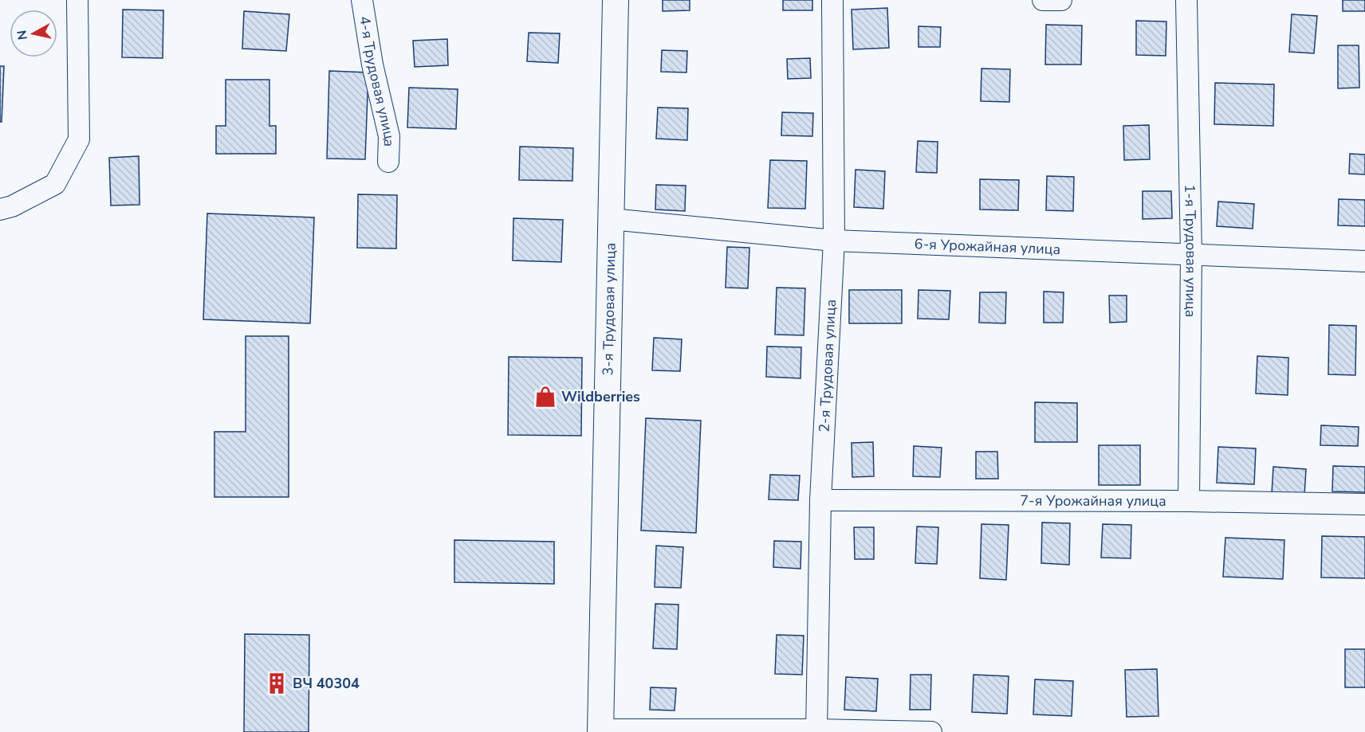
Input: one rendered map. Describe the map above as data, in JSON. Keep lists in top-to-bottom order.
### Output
{
  "streets": {
    "street": [
      "4-я Трудовая улица",
      "6-я Урожайная улица",
      "1-я Трудовая улица",
      "3-я Трудовая улица",
      "2-я Трудовая улица",
      "7-я Урожайная улица"
    ]
  },
  "crossings": [
    ["6-я Урожайная улица", "1-я Трудовая улица"],
    ["6-я Урожайная улица", "3-я Трудовая улица"],
    ["6-я Урожайная улица", "2-я Трудовая улица"],
    ["1-я Трудовая улица", "7-я Урожайная улица"],
    ["2-я Трудовая улица", "7-я Урожайная улица"]
  ],
  "places": {
    "shop": ["Wildberries"],
    "building": ["ВЧ 40304"]
  },
  "north": "left"
}
